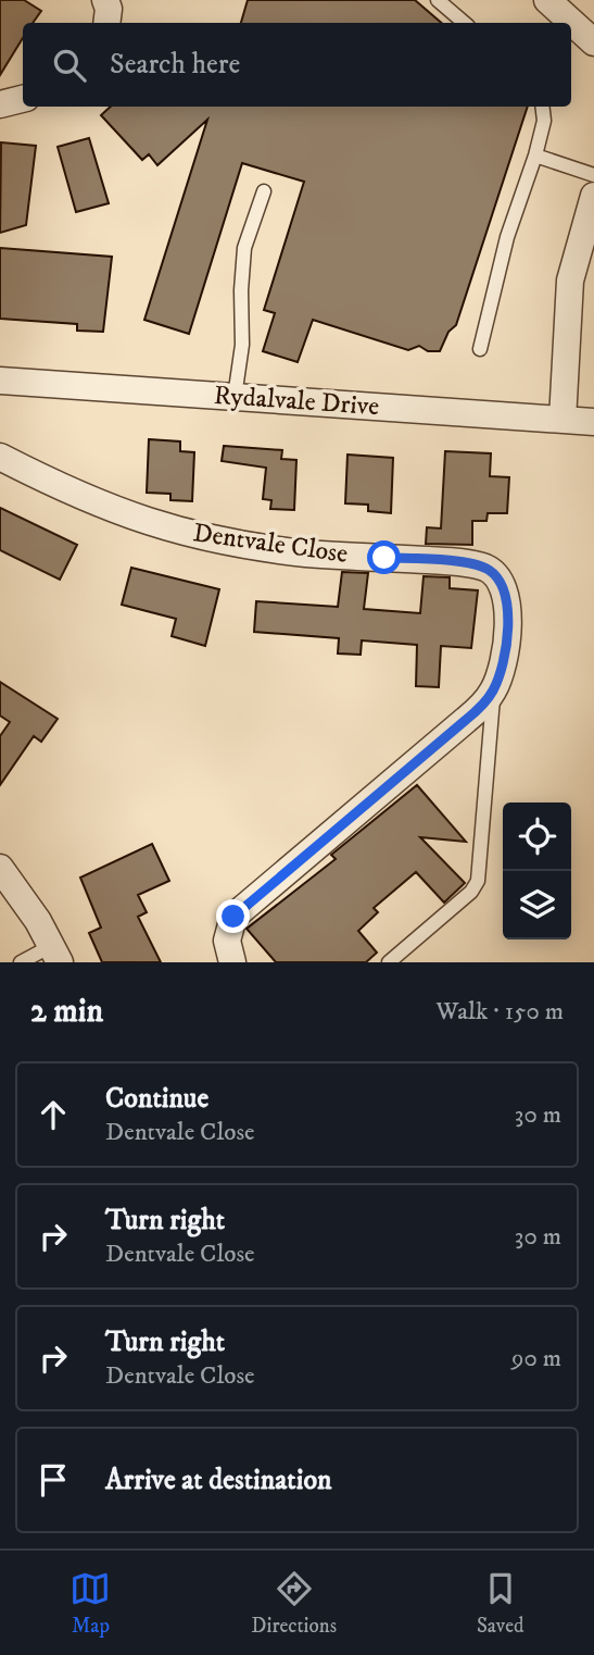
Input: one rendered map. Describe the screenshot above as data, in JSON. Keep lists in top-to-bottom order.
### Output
{
  "streets": {
    "street": ["Rydalvale Drive", "Dentvale Close"]
  },
  "page": {
    "search": "Search here",
    "heading": ["2 min", "Walk · 150 m"],
    "list": [
      ["Continue", "Dentvale Close", "30 m"],
      ["Turn right", "Dentvale Close", "30 m"],
      ["Turn right", "Dentvale Close", "90 m"],
      "Arrive at destination"
    ],
    "nav": ["Map", "Directions", "Saved"]
  }
}
